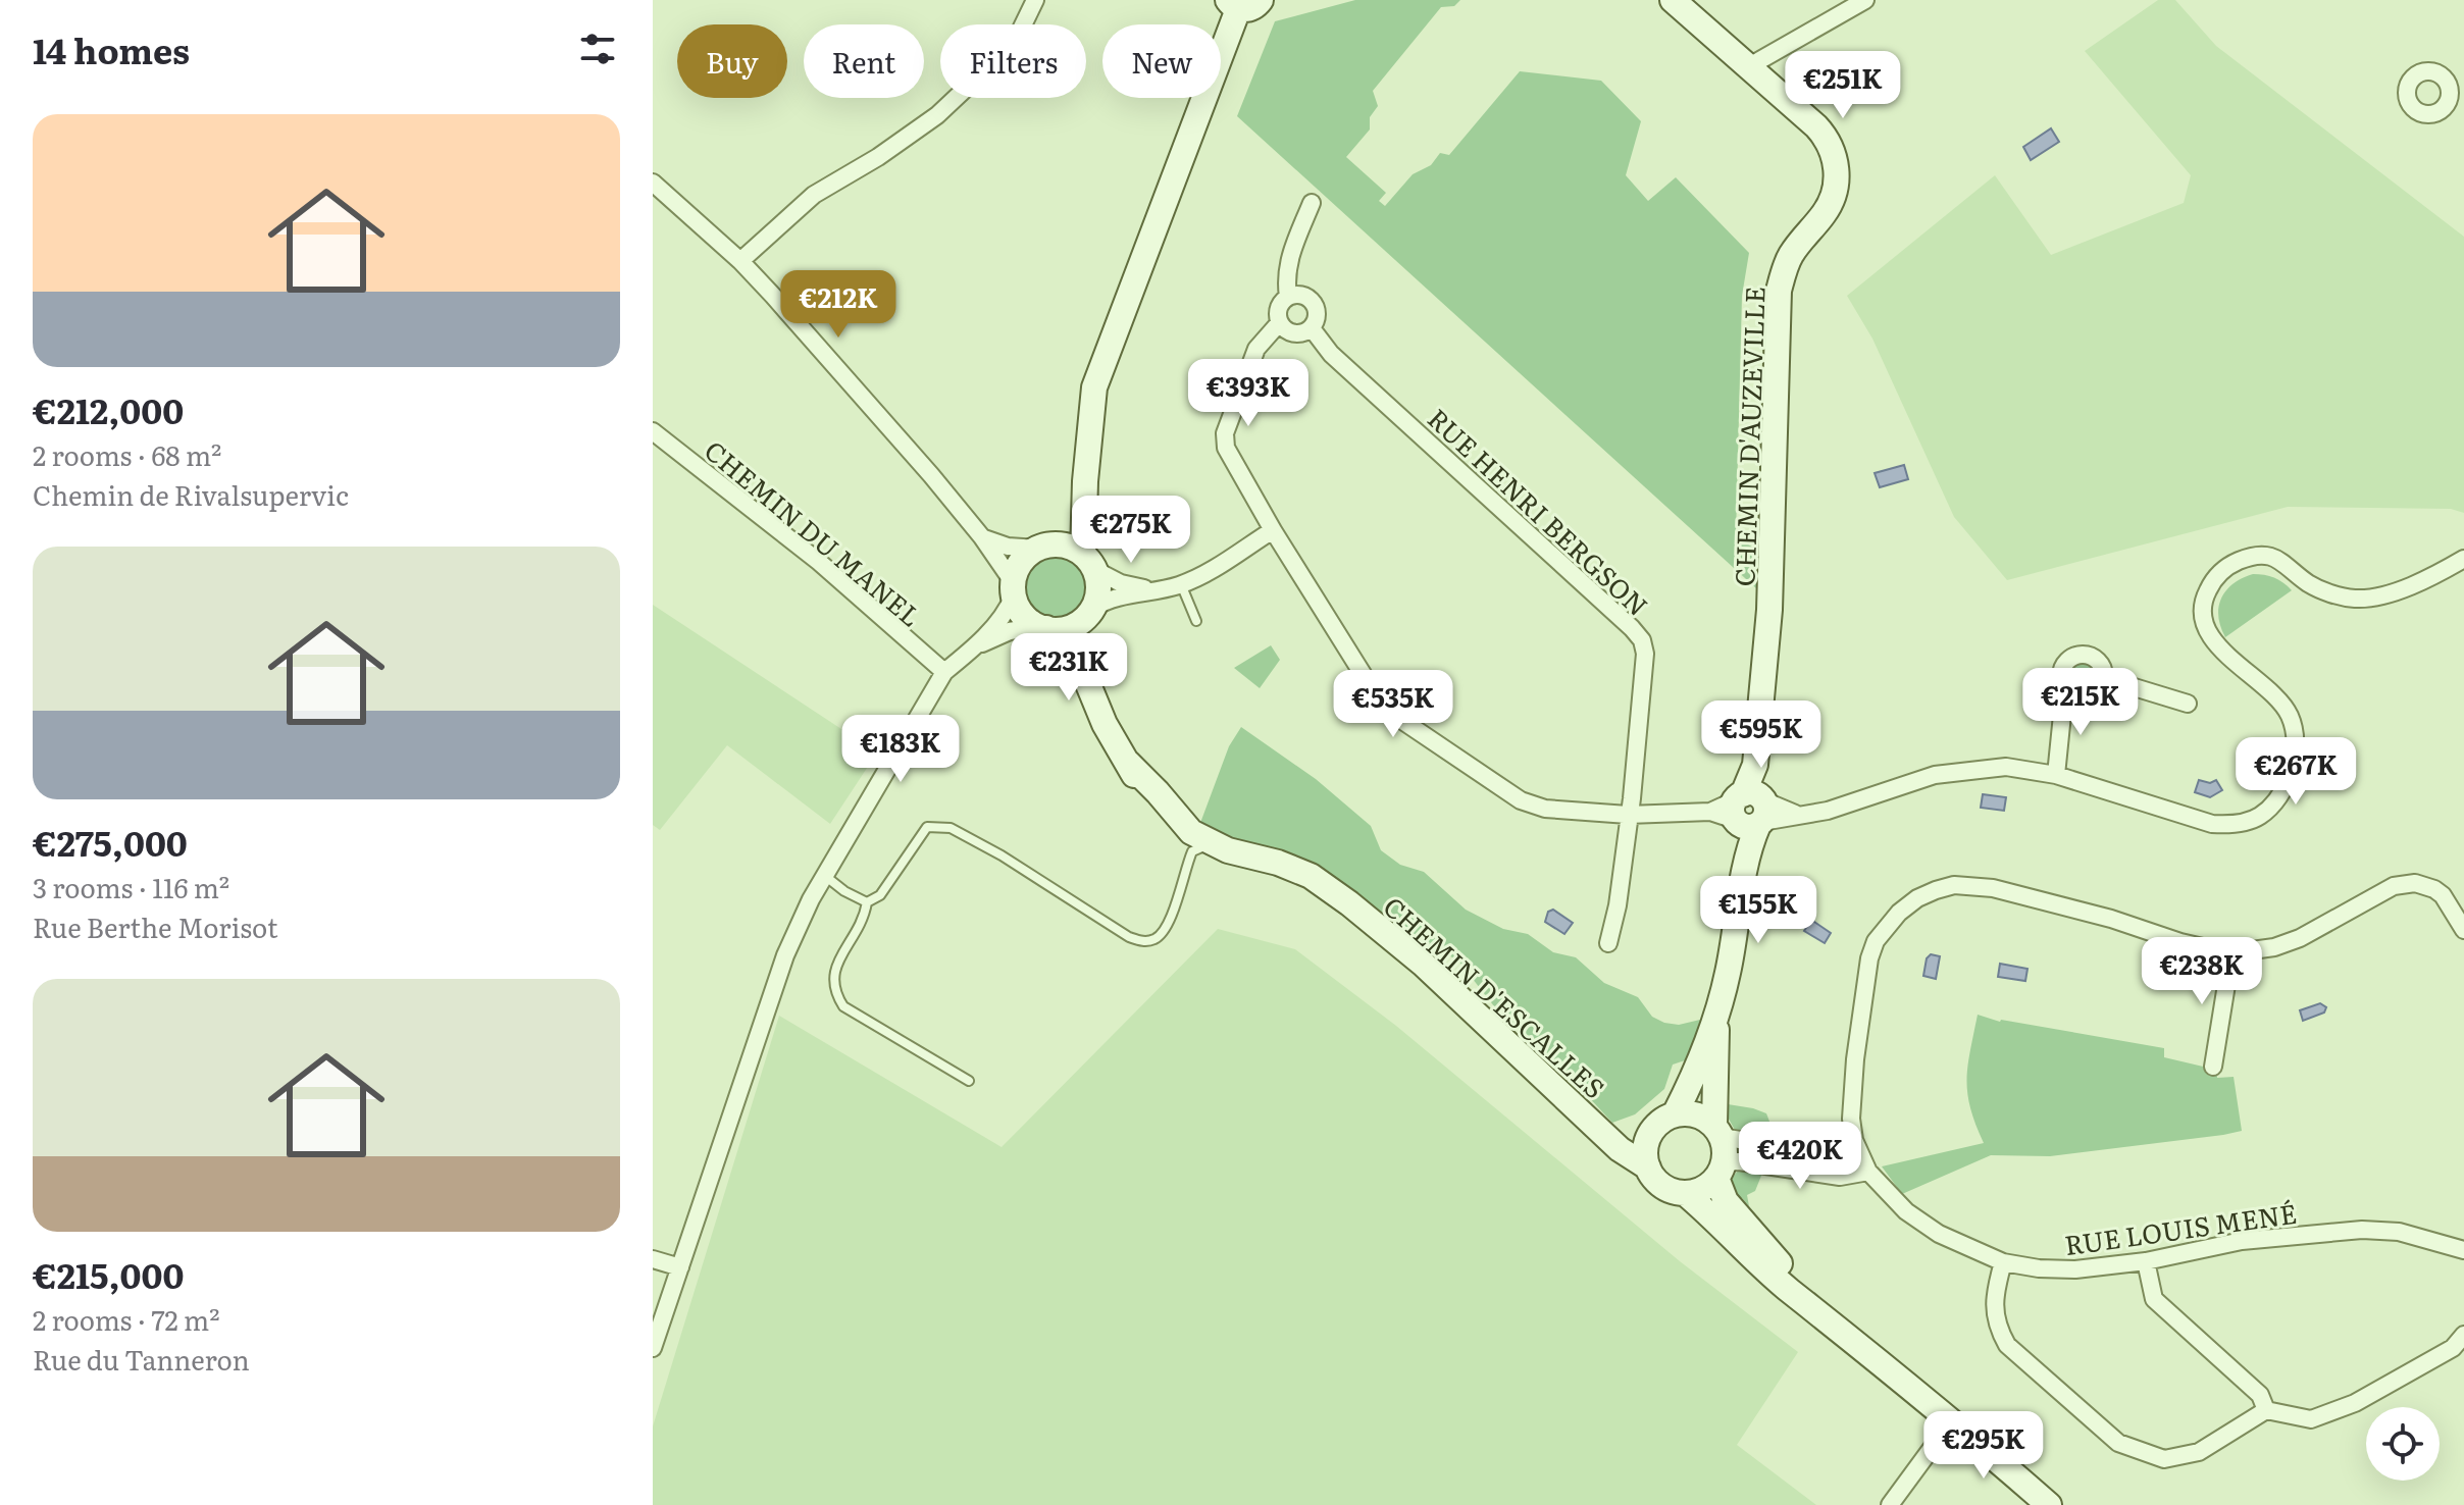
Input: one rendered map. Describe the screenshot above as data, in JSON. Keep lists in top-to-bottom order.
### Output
{
  "streets": {
    "street": [
      "CHEMIN D'AUZEVILLE",
      "RUE HENRI BERGSON",
      "CHEMIN DU MANEL",
      "CHEMIN D'ESCALLES",
      "RUE LOUIS MENÉ"
    ]
  },
  "crossings": [
    ["CHEMIN D'AUZEVILLE", "CHEMIN D'ESCALLES"]
  ],
  "page": {
    "heading": "14 homes",
    "chip": [
      "Buy",
      "Rent",
      "Filters",
      "New"
    ],
    "price": [
      "€251K",
      "€212K",
      "€393K",
      "€275K",
      "€231K",
      "€215K",
      "€535K",
      "€595K",
      "€183K",
      "€267K",
      "€155K",
      "€238K",
      "€420K",
      "€295K"
    ],
    "list": [
      {
        "name": "€212,000",
        "note": "2 rooms · 68 m² · Chemin de Rivalsupervic"
      },
      {
        "name": "€275,000",
        "note": "3 rooms · 116 m² · Rue Berthe Morisot"
      },
      {
        "name": "€215,000",
        "note": "2 rooms · 72 m² · Rue du Tanneron"
      }
    ]
  }
}
